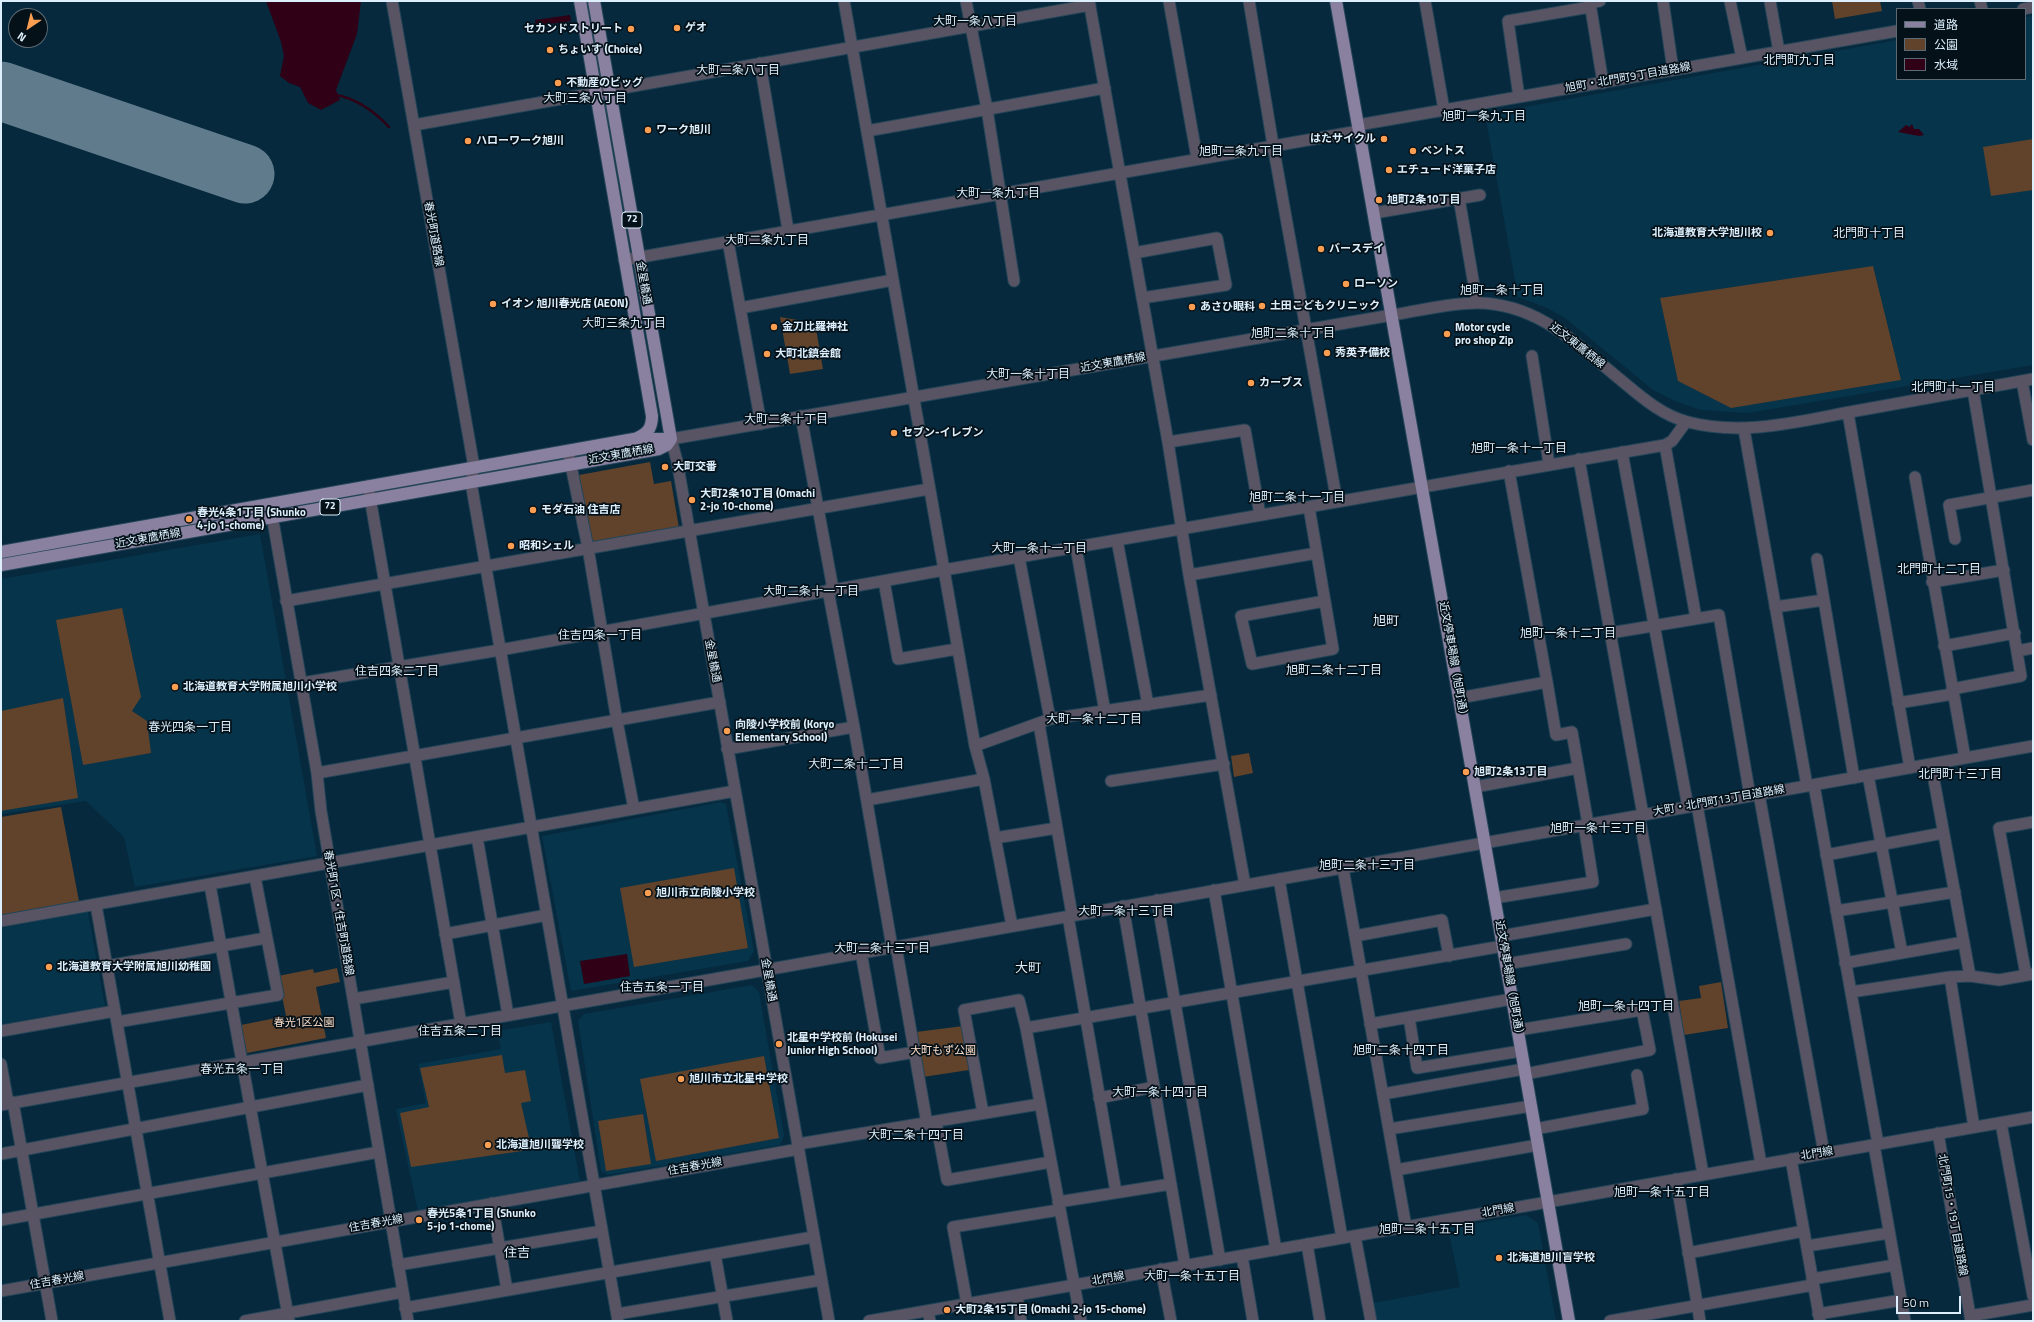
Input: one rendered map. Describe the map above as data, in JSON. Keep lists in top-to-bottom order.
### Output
{
  "streets": {
    "main road": [
      "72",
      "金星橋通",
      "近文東鷹栖線",
      "近文停車場線（旭町通）"
    ],
    "street": [
      "旭町・北門町9丁目道路線",
      "春光町道路線",
      "大町・北門町13丁目道路線",
      "春光町1区・住吉町道路線",
      "北門線",
      "住吉春光線",
      "北門町15・19丁目道路線"
    ]
  },
  "crossings": [
    ["旭町・北門町9丁目道路線", "金星橋通"],
    ["旭町・北門町9丁目道路線", "近文停車場線（旭町通）"],
    ["72", "金星橋通"],
    ["72", "近文東鷹栖線"],
    ["春光町道路線", "近文東鷹栖線"],
    ["金星橋通", "近文東鷹栖線"],
    ["金星橋通", "大町・北門町13丁目道路線"],
    ["金星橋通", "住吉春光線"],
    ["近文東鷹栖線", "近文停車場線（旭町通）"],
    ["近文東鷹栖線", "春光町1区・住吉町道路線"],
    ["近文停車場線（旭町通）", "大町・北門町13丁目道路線"],
    ["近文停車場線（旭町通）", "北門線"],
    ["大町・北門町13丁目道路線", "春光町1区・住吉町道路線"],
    ["春光町1区・住吉町道路線", "住吉春光線"],
    ["北門線", "北門町15・19丁目道路線"]
  ],
  "districts": [
    "大町一条八丁目",
    "北門町九丁目",
    "大町二条八丁目",
    "大町三条八丁目",
    "旭町一条九丁目",
    "旭町二条九丁目",
    "大町一条九丁目",
    "北門町十丁目",
    "大町二条九丁目",
    "旭町一条十丁目",
    "大町三条九丁目",
    "旭町二条十丁目",
    "大町一条十丁目",
    "北門町十一丁目",
    "大町二条十丁目",
    "旭町一条十一丁目",
    "旭町二条十一丁目",
    "大町一条十一丁目",
    "北門町十二丁目",
    "大町二条十一丁目",
    "旭町",
    "旭町一条十二丁目",
    "住吉四条一丁目",
    "旭町二条十二丁目",
    "住吉四条二丁目",
    "大町一条十二丁目",
    "春光四条一丁目",
    "大町二条十二丁目",
    "北門町十三丁目",
    "旭町一条十三丁目",
    "旭町二条十三丁目",
    "大町一条十三丁目",
    "大町二条十三丁目",
    "大町",
    "住吉五条一丁目",
    "旭町一条十四丁目",
    "住吉五条二丁目",
    "旭町二条十四丁目",
    "春光五条一丁目",
    "大町一条十四丁目",
    "大町二条十四丁目",
    "旭町一条十五丁目",
    "旭町二条十五丁目",
    "住吉",
    "大町一条十五丁目"
  ],
  "parks": ["春光1区公園", "大町もず公園"],
  "places": [
    "ゲオ",
    "セカンドストリート",
    "ちょいす (Choice)",
    "不動産のビッグ",
    "ワーク旭川",
    "はたサイクル",
    "ハローワーク旭川",
    "ベントス",
    "エチュード洋菓子店",
    "旭町2条10丁目",
    "北海道教育大学旭川校",
    "バースデイ",
    "ローソン",
    "イオン 旭川春光店 (AEON)",
    "土田こどもクリニック",
    "あさひ眼科",
    "金刀比羅神社",
    "Motor cycle pro shop Zip",
    "秀英予備校",
    "大町北鎮会館",
    "カーブス",
    "セブン-イレブン",
    "大町交番",
    "大町2条10丁目 (Omachi 2-jo 10-chome)",
    "モダ石油 住吉店",
    "春光4条1丁目 (Shunko 4-jo 1-chome)",
    "昭和シェル",
    "北海道教育大学附属旭川小学校",
    "向陵小学校前 (Koryo Elementary School)",
    "旭町2条13丁目",
    "旭川市立向陵小学校",
    "北海道教育大学附属旭川幼稚園",
    "北星中学校前 (Hokusei Junior High School)",
    "旭川市立北星中学校",
    "北海道旭川聾学校",
    "春光5条1丁目 (Shunko 5-jo 1-chome)",
    "北海道旭川盲学校",
    "大町2条15丁目 (Omachi 2-jo 15-chome)"
  ],
  "legend": ["道路", "公園", "水域"],
  "scale_bar": "50 m",
  "north": "bottom left"
}
